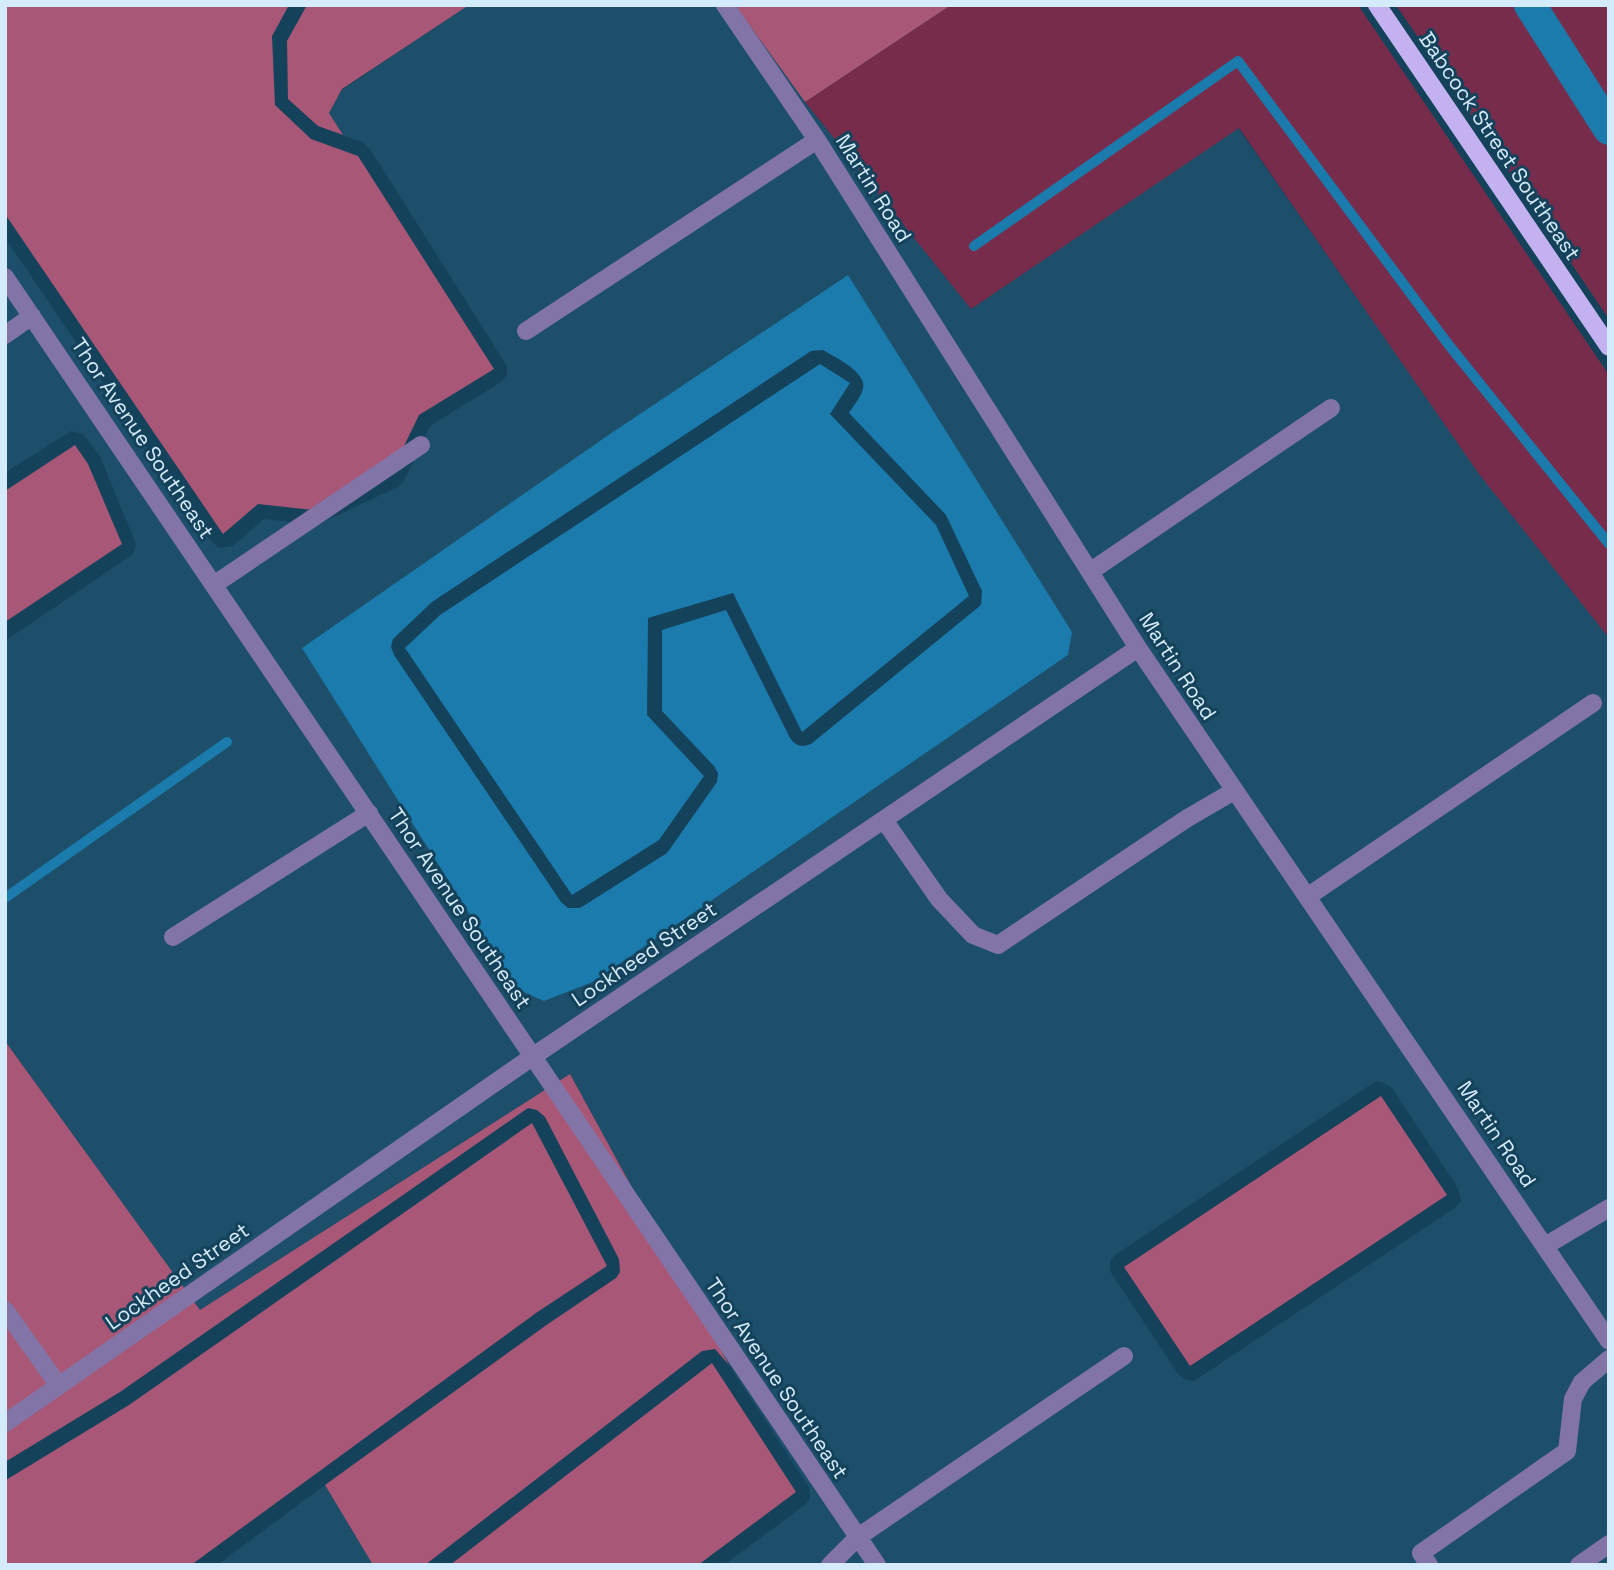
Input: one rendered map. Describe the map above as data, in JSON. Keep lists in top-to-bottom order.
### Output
{
  "streets": {
    "main road": ["Babcock Street Southeast"],
    "street": ["Martin Road", "Thor Avenue Southeast", "Lockheed Street"]
  },
  "crossings": [
    ["Martin Road", "Lockheed Street"],
    ["Thor Avenue Southeast", "Lockheed Street"]
  ]
}
